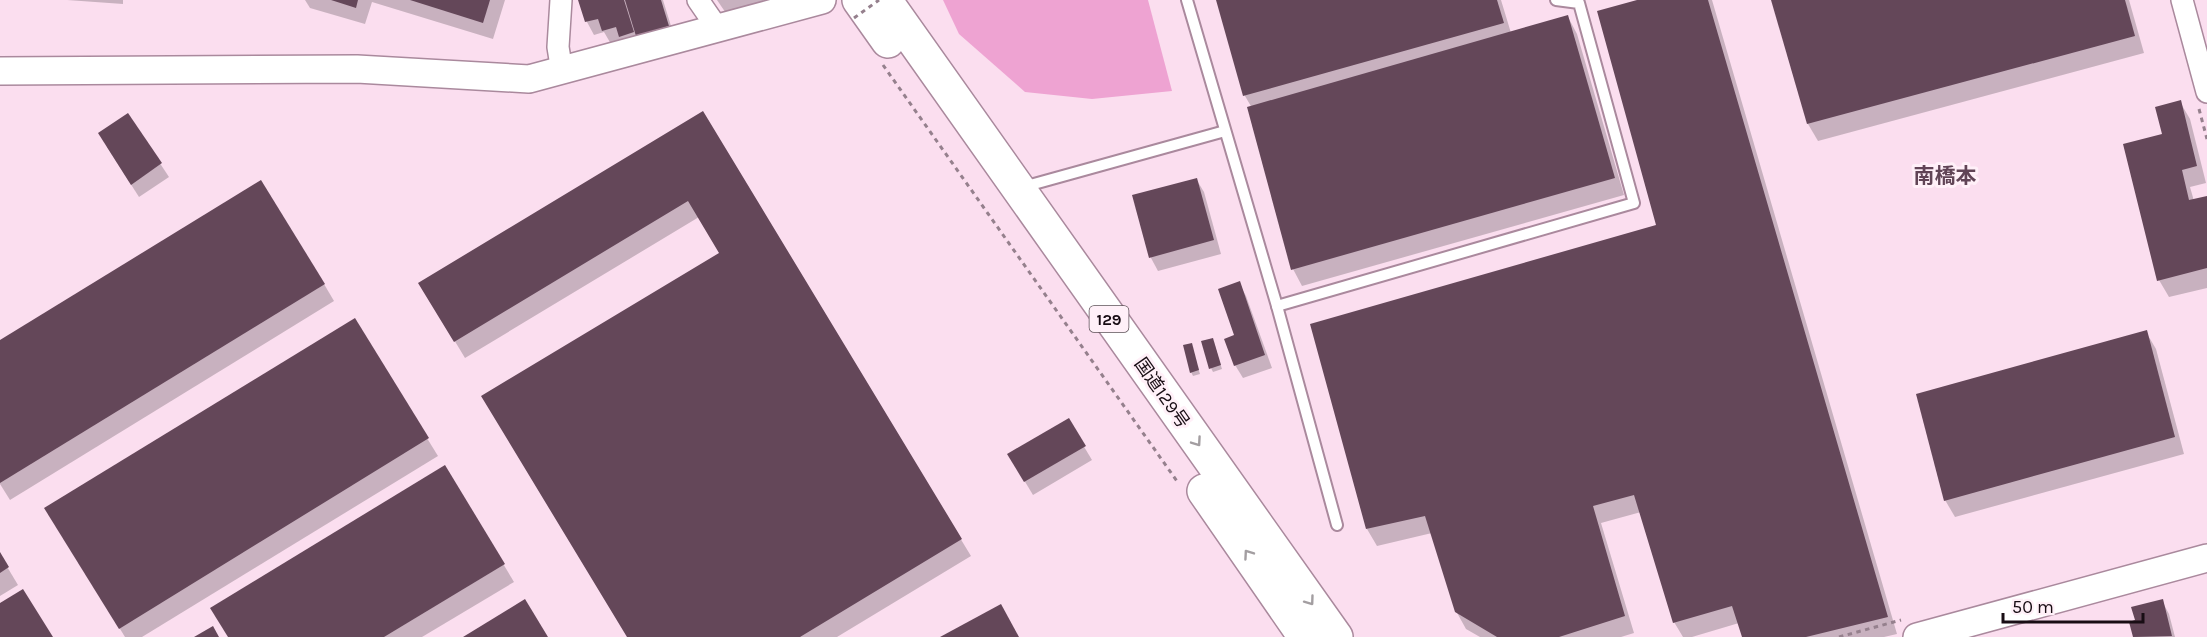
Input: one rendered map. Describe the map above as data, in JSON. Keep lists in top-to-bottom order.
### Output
{
  "streets": {
    "highway": ["129", "国道129号"]
  },
  "districts": ["南橋本"],
  "scale_bar": "50 m"
}
